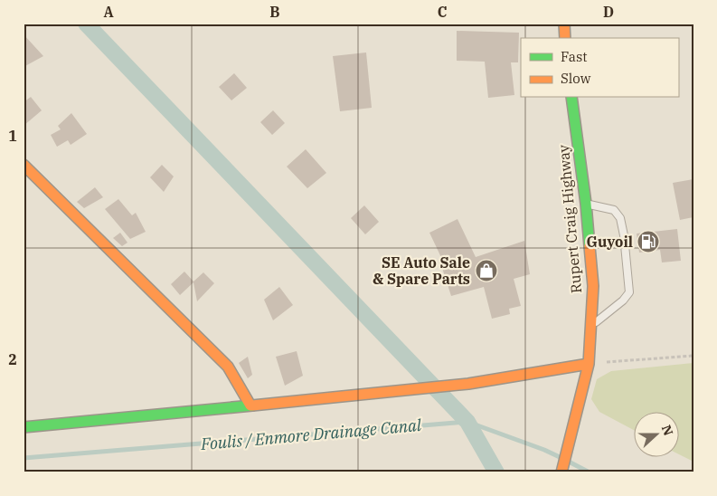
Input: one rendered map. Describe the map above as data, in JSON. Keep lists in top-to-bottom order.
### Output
{
  "streets": {
    "street": ["Rupert Craig Highway"]
  },
  "water": ["Foulis / Enmore Drainage Canal"],
  "places": {
    "fuel station": ["Guyoil"],
    "shop": ["SE Auto Sale & Spare Parts"]
  },
  "legend": ["Fast", "Slow"],
  "north": "right",
  "grid": {
    "columns": [
      "A",
      "B",
      "C",
      "D"
    ],
    "rows": ["1", "2"]
  }
}
